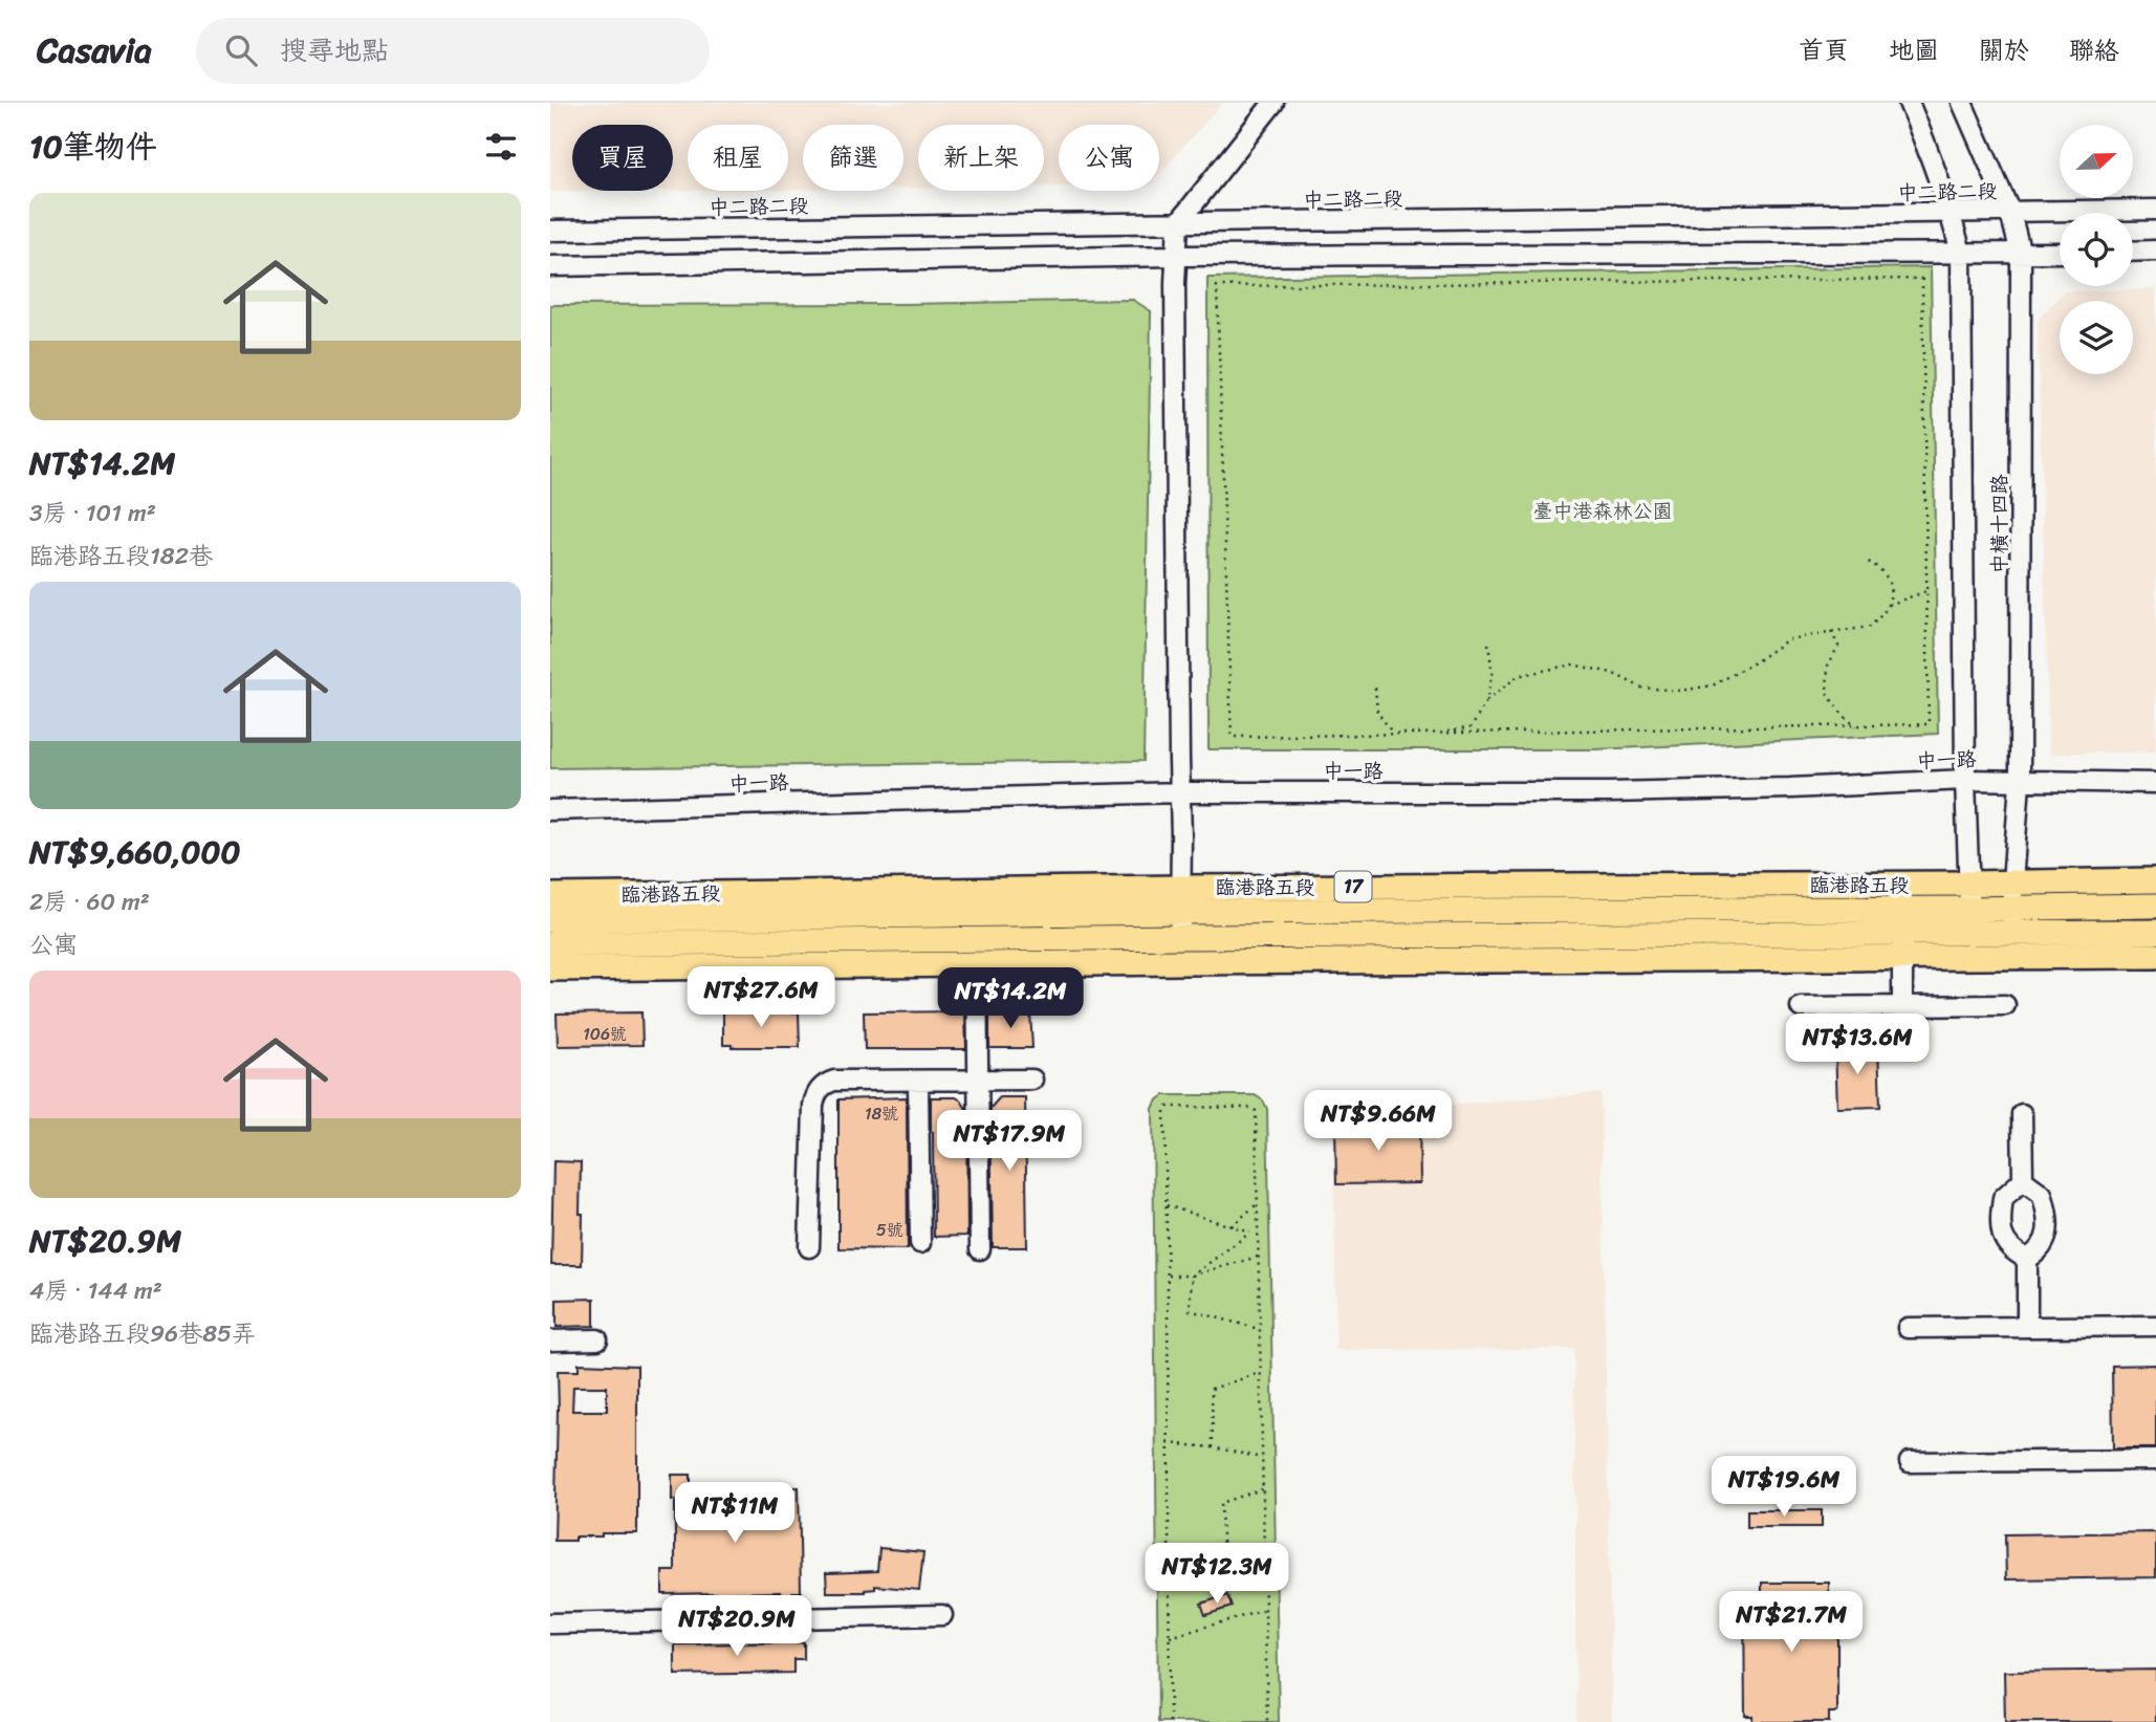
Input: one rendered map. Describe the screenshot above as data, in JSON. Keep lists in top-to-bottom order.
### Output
{
  "streets": {
    "main road": ["臨港路五段", "17"],
    "street": ["中二路二段", "中橫十四路", "中一路"]
  },
  "crossings": [
    ["中二路二段", "中橫十四路"],
    ["中橫十四路", "中一路"],
    ["中橫十四路", "臨港路五段"]
  ],
  "parks": ["臺中港森林公園"],
  "house_numbers": ["106號", "18號", "5號"],
  "north": "right",
  "page": {
    "header": "Casavia",
    "search": "搜尋地點",
    "nav": [
      "首頁",
      "地圖",
      "關於",
      "聯絡"
    ],
    "heading": "10筆物件",
    "chip": [
      "買屋",
      "租屋",
      "篩選",
      "新上架",
      "公寓"
    ],
    "list": [
      {
        "name": "NT$14.2M",
        "note": "3房 · 101 m² · 臨港路五段182巷"
      },
      {
        "name": "NT$9,660,000",
        "note": "2房 · 60 m² · 公寓"
      },
      {
        "name": "NT$20.9M",
        "note": "4房 · 144 m² · 臨港路五段96巷85弄"
      }
    ],
    "price": [
      "NT$27.6M",
      "NT$14.2M",
      "NT$13.6M",
      "NT$9.66M",
      "NT$17.9M",
      "NT$19.6M",
      "NT$11M",
      "NT$12.3M",
      "NT$21.7M",
      "NT$20.9M"
    ]
  }
}
